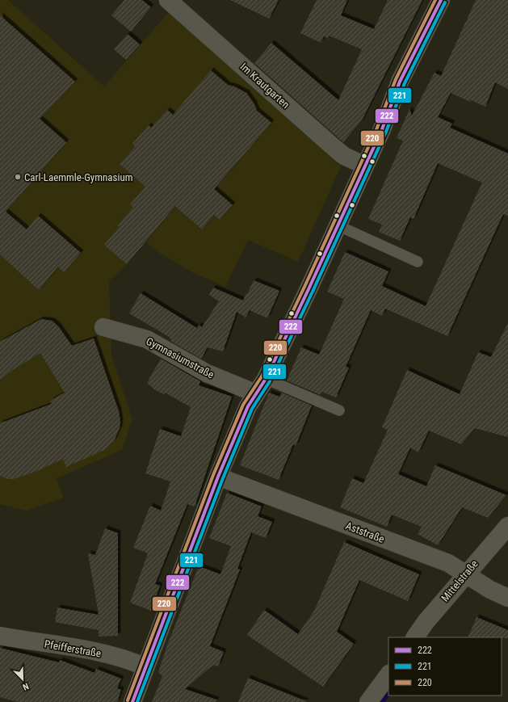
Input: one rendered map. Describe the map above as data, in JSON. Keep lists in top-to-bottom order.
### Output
{
  "streets": {
    "street": [
      "Im Krautgarten",
      "Gymnasiumstraße",
      "Aststraße",
      "Mittelstraße",
      "Pfeifferstraße"
    ]
  },
  "crossings": [
    ["Aststraße", "Mittelstraße"]
  ],
  "places": ["Carl-Laemmle-Gymnasium"],
  "lines": ["transit line 222", "transit line 220", "transit line 221"],
  "legend": ["222", "221", "220"],
  "north": "bottom right"
}
